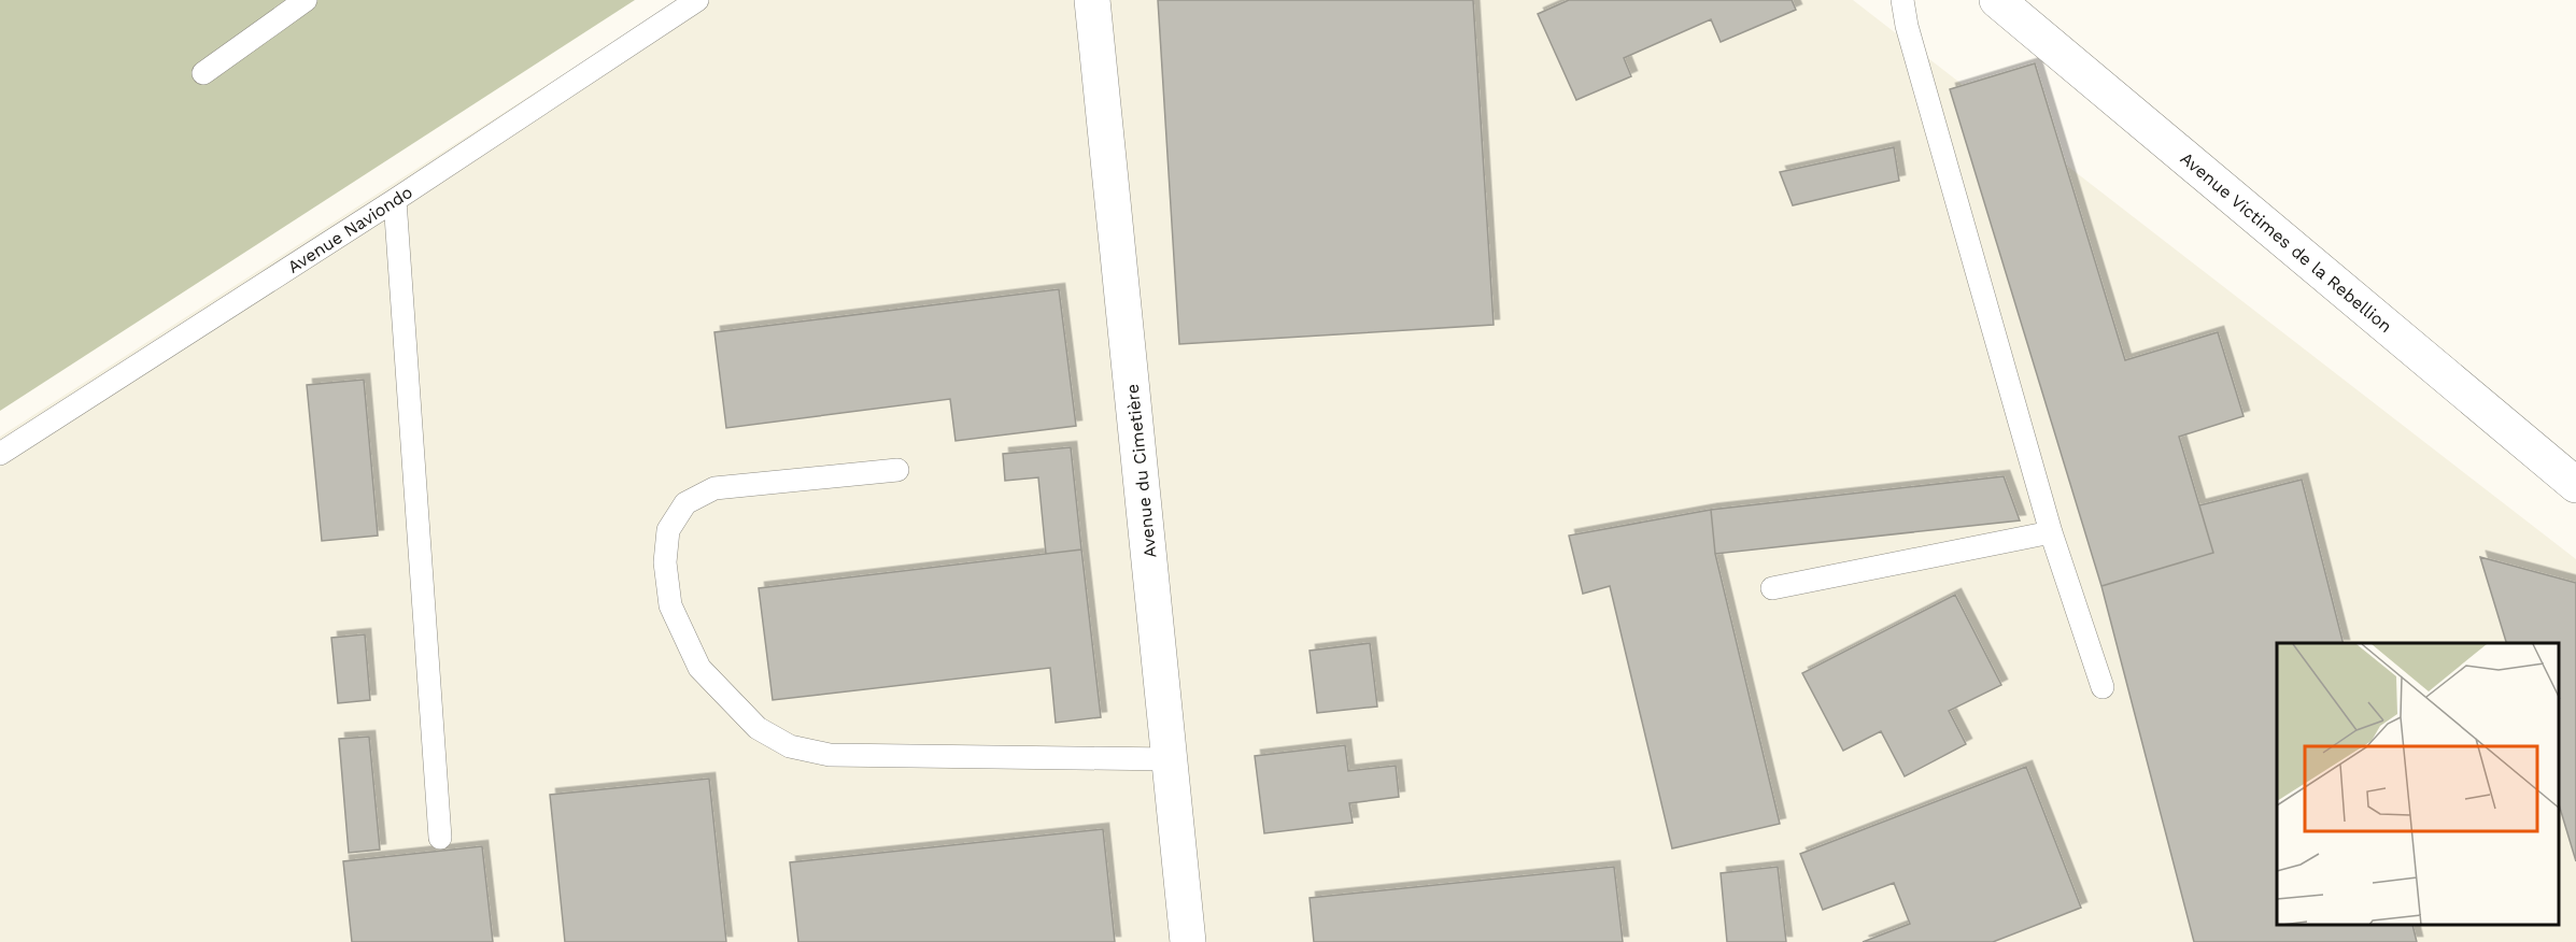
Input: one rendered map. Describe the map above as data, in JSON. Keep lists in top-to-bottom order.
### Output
{
  "streets": {
    "street": ["Avenue Victimes de la Rebellion", "Avenue du Cimetière"],
    "lane": ["Avenue Naviondo"]
  }
}
